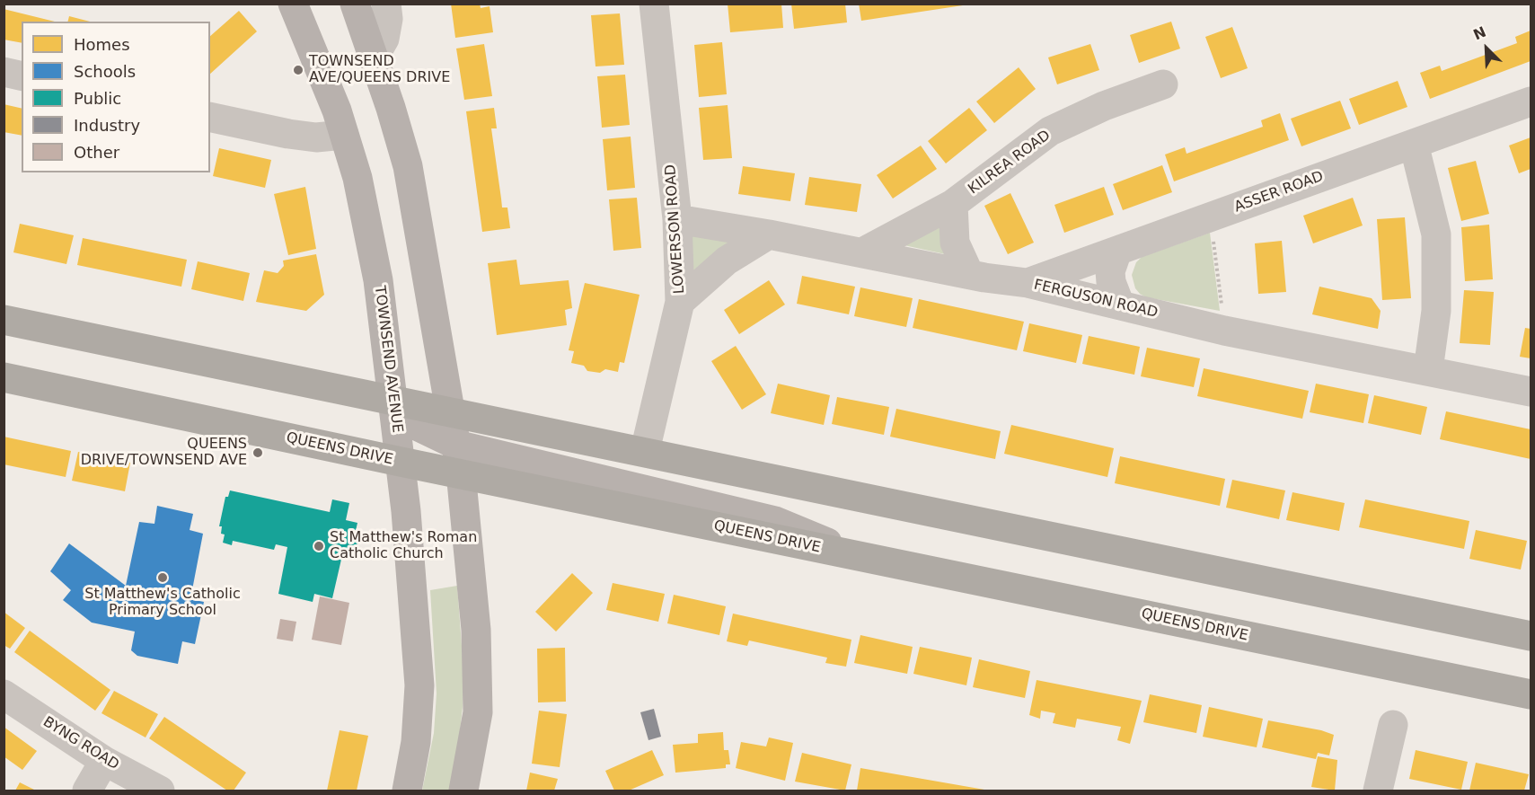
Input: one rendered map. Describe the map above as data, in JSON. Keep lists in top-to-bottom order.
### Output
{
  "streets": {
    "highway": ["QUEENS DRIVE"],
    "main road": ["TOWNSEND AVENUE"],
    "street": [
      "KILREA ROAD",
      "ASSER ROAD",
      "LOWERSON ROAD",
      "FERGUSON ROAD",
      "BYNG ROAD"
    ]
  },
  "crossings": [
    ["KILREA ROAD", "FERGUSON ROAD"],
    ["ASSER ROAD", "FERGUSON ROAD"],
    ["LOWERSON ROAD", "FERGUSON ROAD"],
    ["TOWNSEND AVENUE", "QUEENS DRIVE"]
  ],
  "places": [
    "TOWNSEND AVE/QUEENS DRIVE",
    "QUEENS DRIVE/TOWNSEND AVE",
    "St Matthew's Roman Catholic Church",
    "St Matthew's Catholic Primary School"
  ],
  "legend": [
    "Homes",
    "Schools",
    "Public",
    "Industry",
    "Other"
  ],
  "north": "top left"
}
